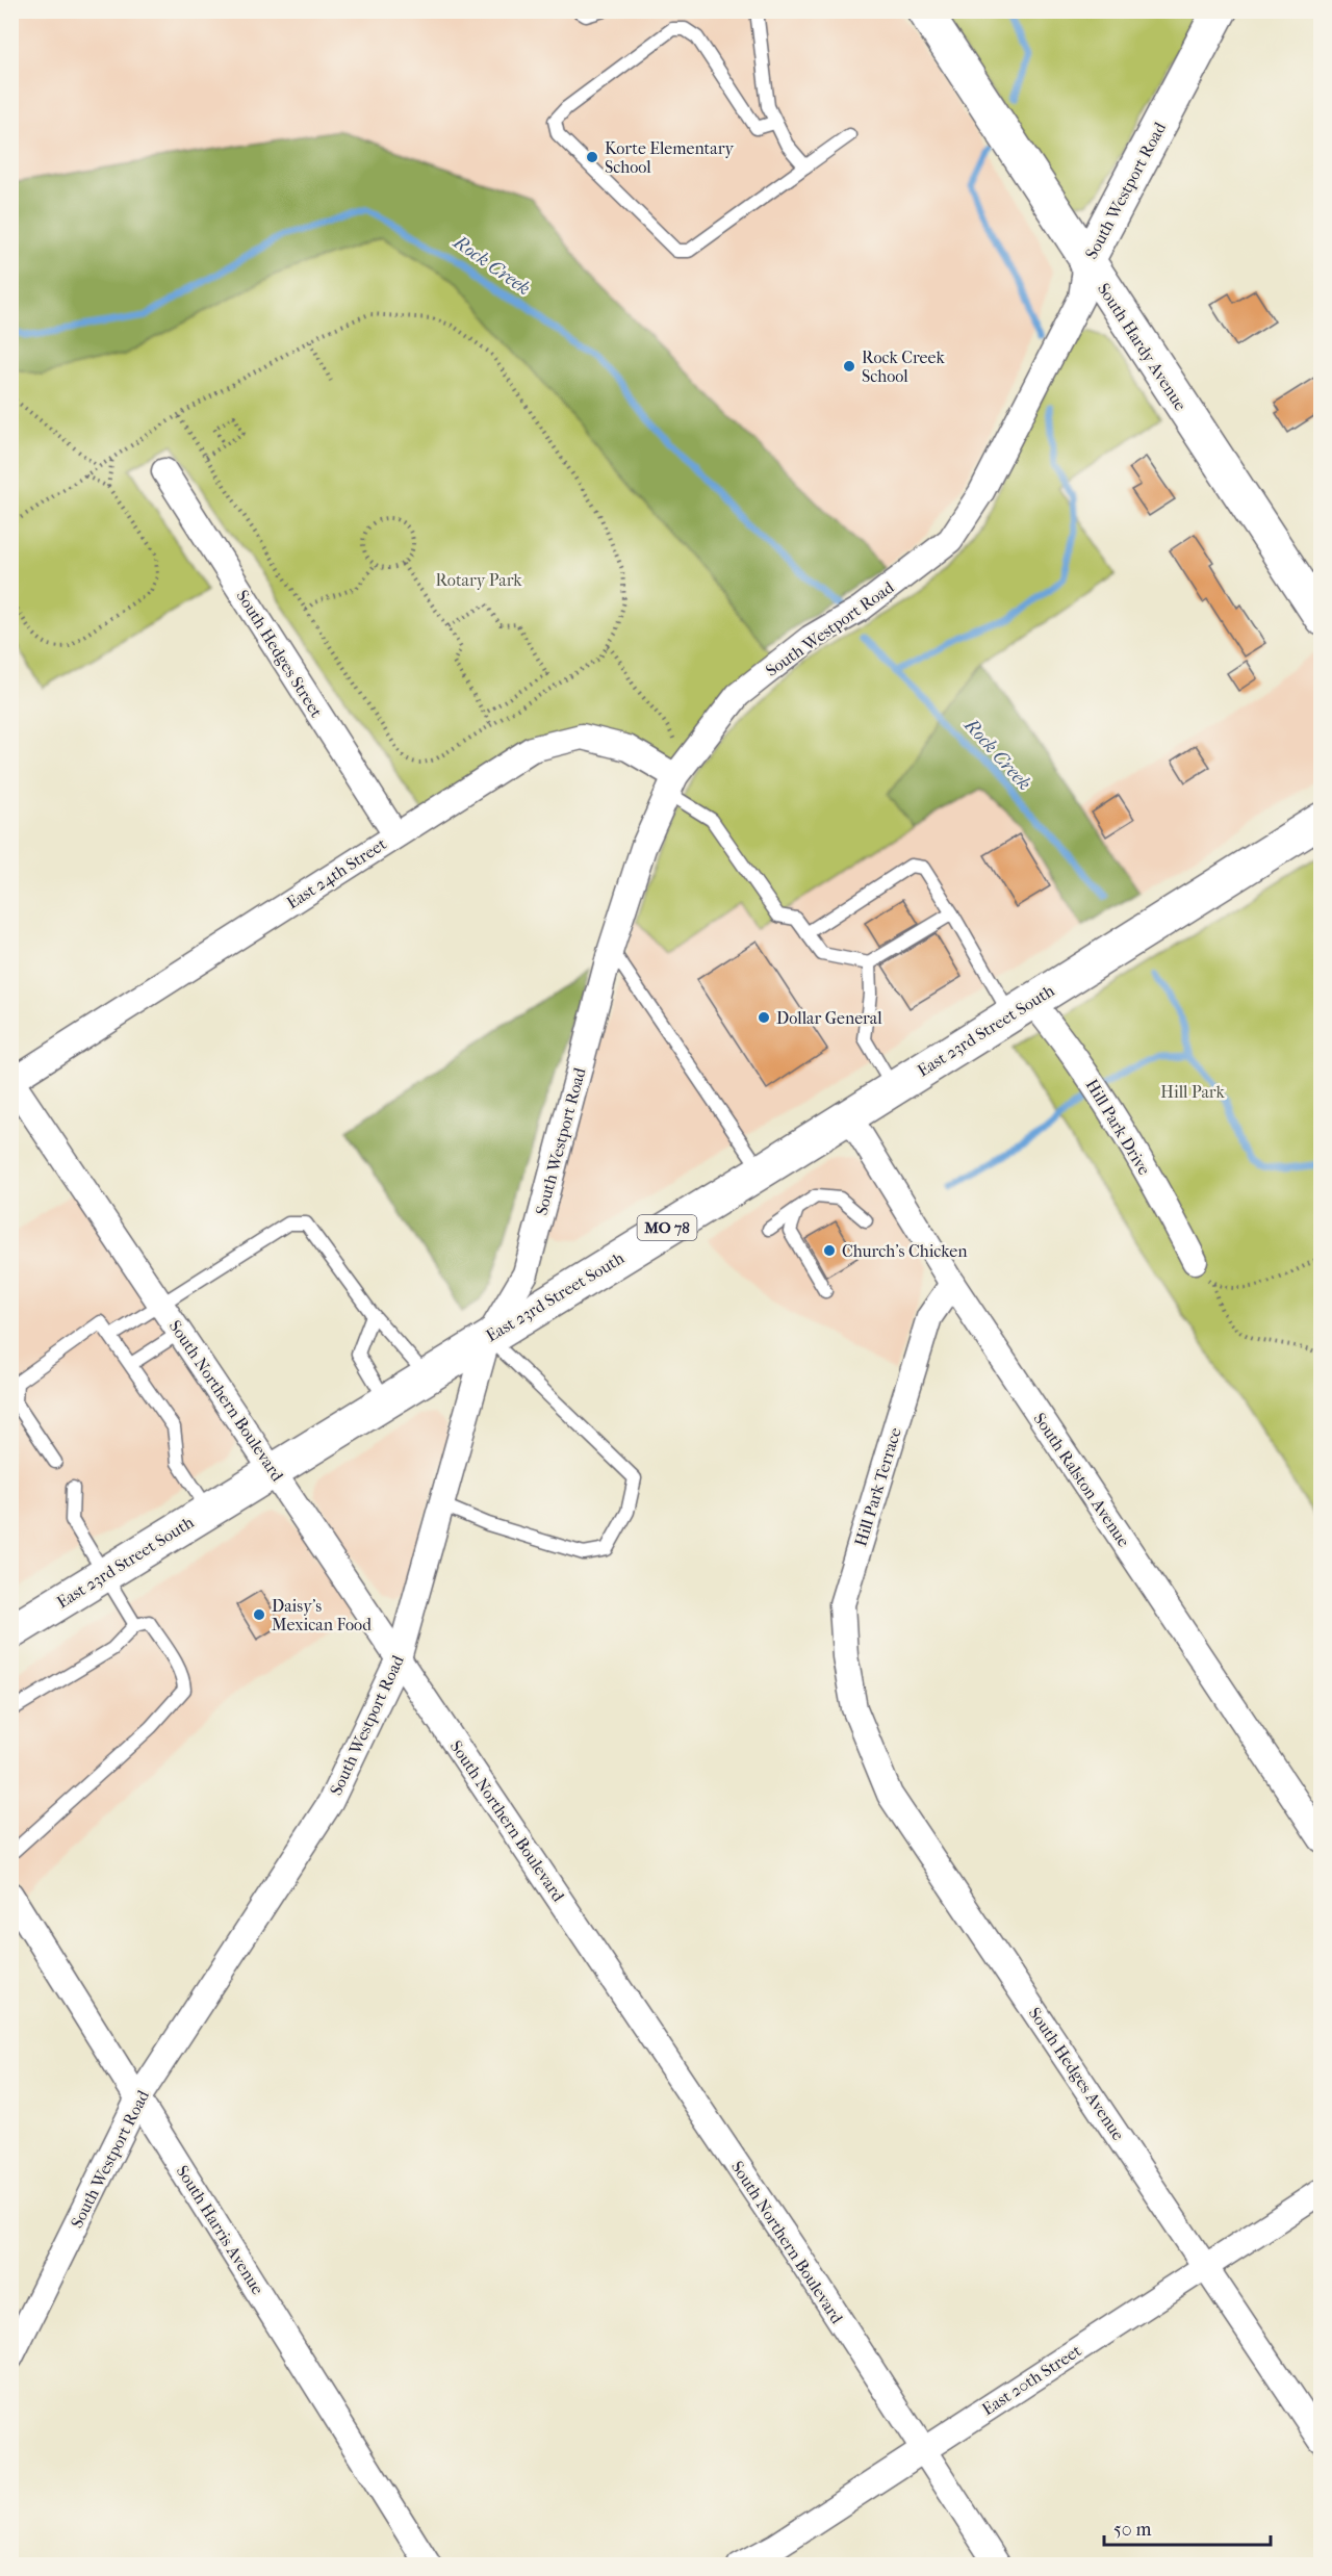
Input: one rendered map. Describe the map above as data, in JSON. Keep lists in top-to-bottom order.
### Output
{
  "streets": {
    "main road": [
      "South Westport Road",
      "South Hardy Avenue",
      "East 23rd Street South",
      "MO 78"
    ],
    "street": [
      "South Hedges Street",
      "East 24th Street",
      "Hill Park Drive",
      "South Northern Boulevard",
      "South Ralston Avenue",
      "Hill Park Terrace",
      "South Hedges Avenue",
      "South Harris Avenue",
      "East 20th Street"
    ]
  },
  "crossings": [
    ["South Westport Road", "South Hardy Avenue"],
    ["South Westport Road", "East 24th Street"],
    ["South Westport Road", "East 23rd Street South"],
    ["South Westport Road", "South Northern Boulevard"],
    ["South Westport Road", "South Harris Avenue"],
    ["South Hedges Street", "East 24th Street"],
    ["East 24th Street", "South Northern Boulevard"],
    ["East 23rd Street South", "Hill Park Drive"],
    ["East 23rd Street South", "South Northern Boulevard"],
    ["East 23rd Street South", "South Ralston Avenue"],
    ["South Northern Boulevard", "East 20th Street"],
    ["South Ralston Avenue", "Hill Park Terrace"],
    ["Hill Park Terrace", "South Hedges Avenue"],
    ["South Hedges Avenue", "East 20th Street"]
  ],
  "water": ["Rock Creek"],
  "parks": ["Rotary Park", "Hill Park"],
  "places": [
    "Korte Elementary School",
    "Rock Creek School",
    "Dollar General",
    "Church's Chicken",
    "Daisy's Mexican Food"
  ],
  "scale_bar": "50 m"
}
